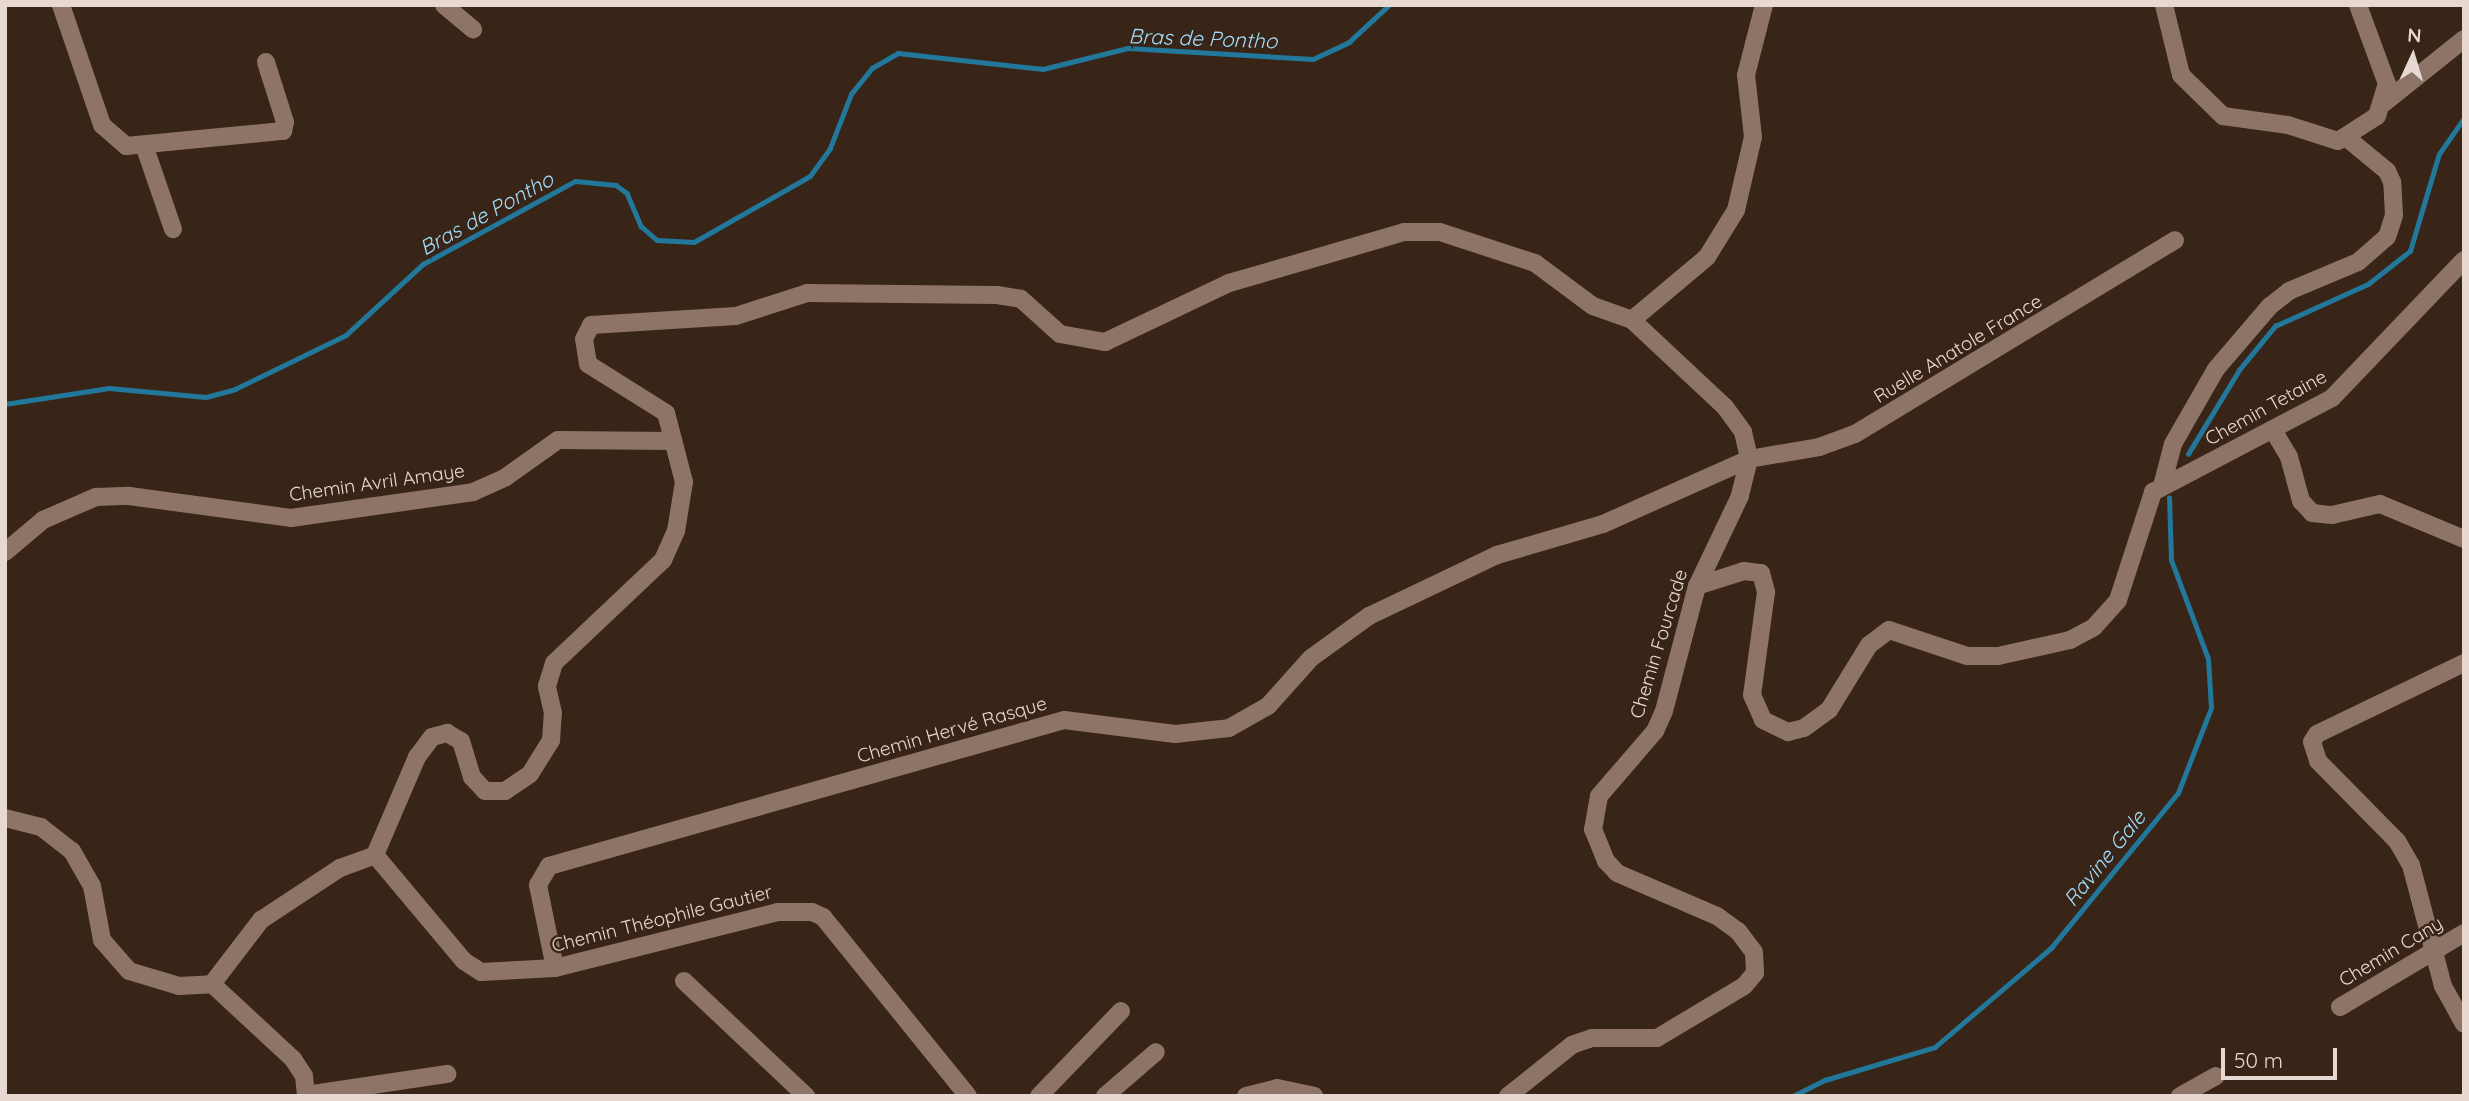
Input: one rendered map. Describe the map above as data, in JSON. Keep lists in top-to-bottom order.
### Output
{
  "streets": {
    "street": [
      "Ruelle Anatole France",
      "Chemin Tetaine",
      "Chemin Avril Amaye",
      "Chemin Fourcade",
      "Chemin Hervé Rasque",
      "Chemin Théophile Gautier",
      "Chemin Cany"
    ]
  },
  "crossings": [
    ["Ruelle Anatole France", "Chemin Fourcade"],
    ["Ruelle Anatole France", "Chemin Hervé Rasque"],
    ["Chemin Tetaine", "Chemin Fourcade"],
    ["Chemin Fourcade", "Chemin Hervé Rasque"],
    ["Chemin Hervé Rasque", "Chemin Théophile Gautier"]
  ],
  "water": ["Bras de Pontho", "Ravine Gale"],
  "scale_bar": "50 m",
  "north": "top"
}
